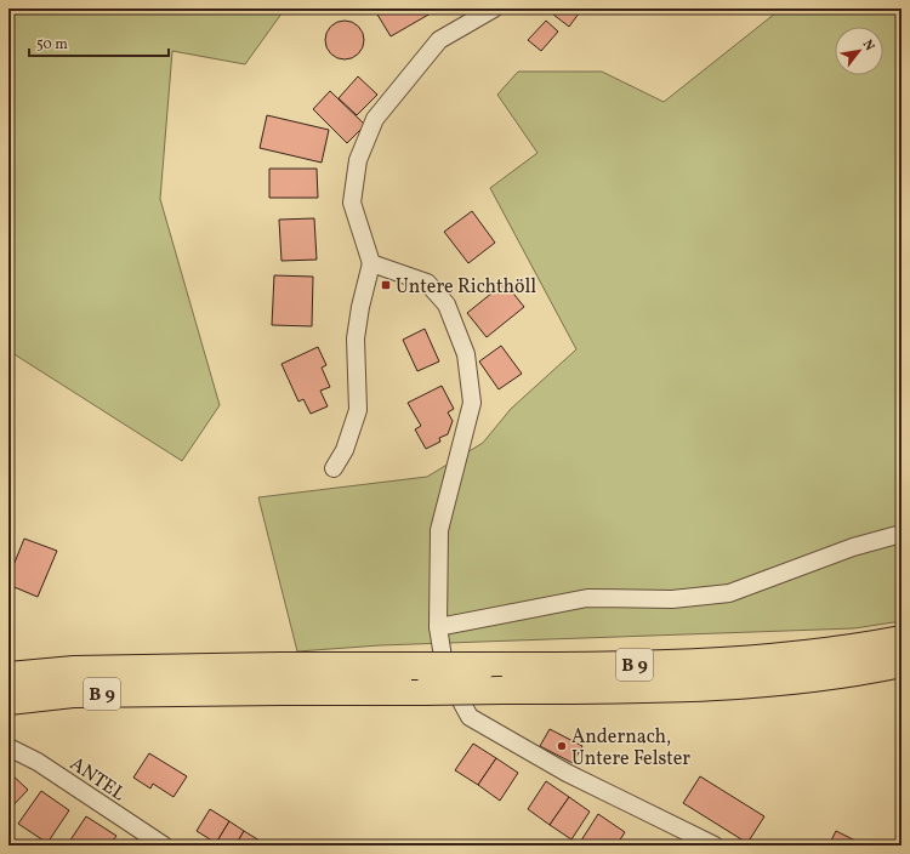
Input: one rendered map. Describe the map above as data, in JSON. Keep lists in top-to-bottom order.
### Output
{
  "streets": {
    "highway": ["B 9"],
    "street": ["ANTEL"]
  },
  "places": {
    "transit": ["Untere Richthöll"],
    "other": ["Andernach, Untere Felster"]
  },
  "scale_bar": "50 m",
  "north": "top right"
}
